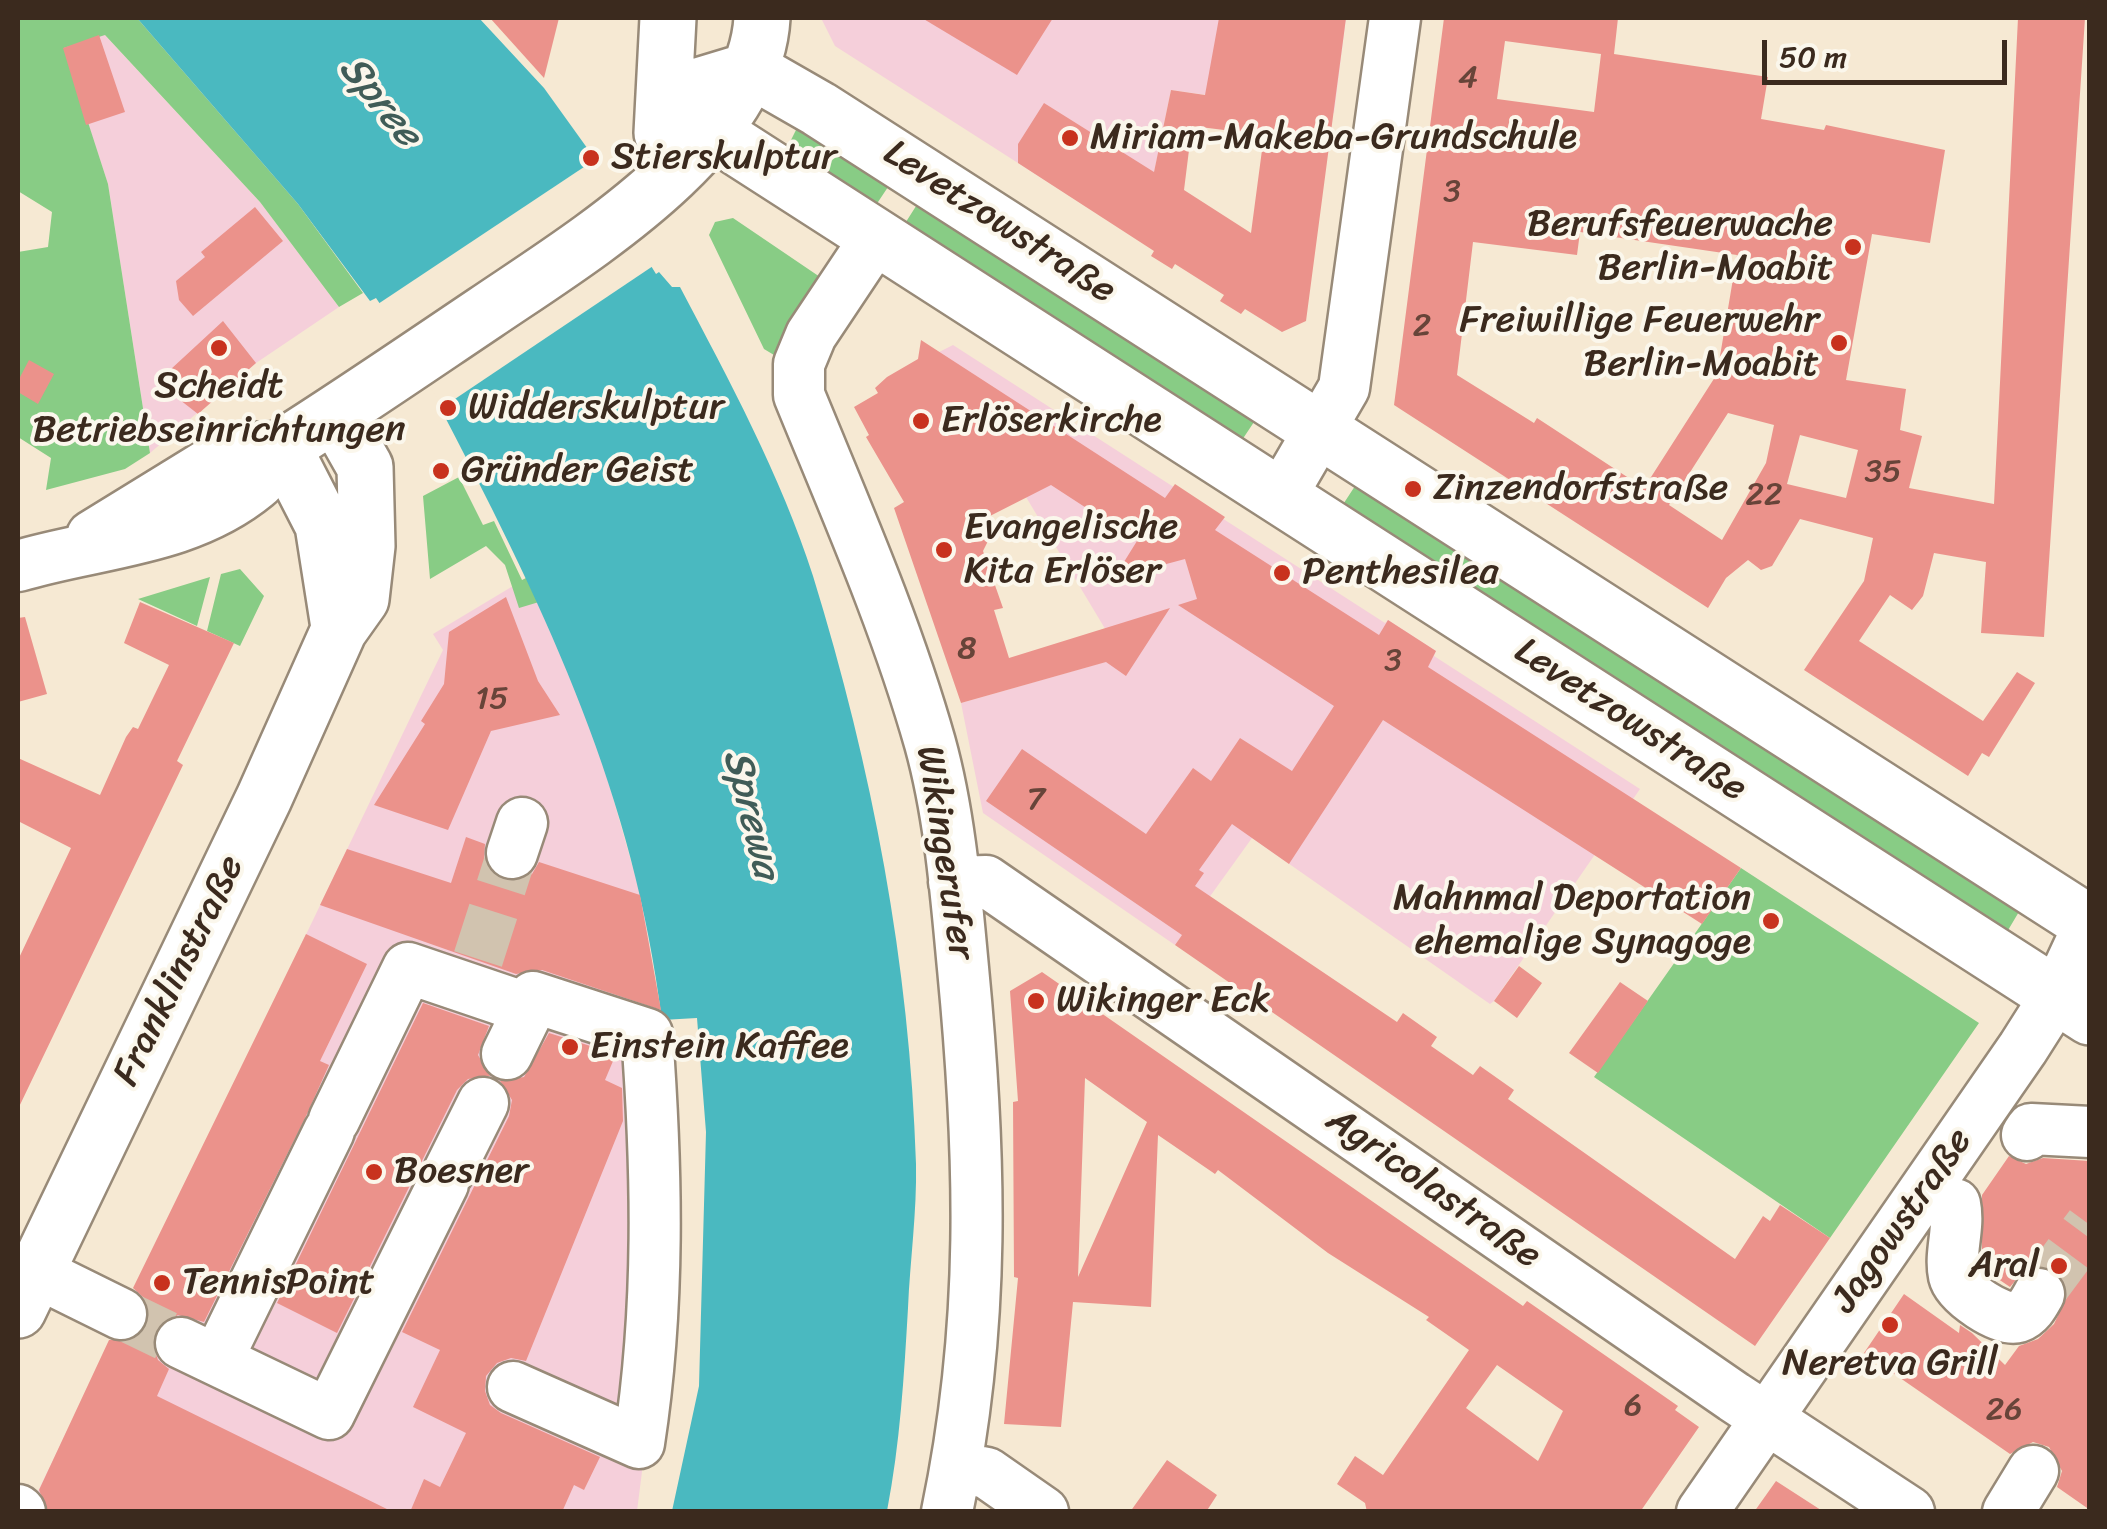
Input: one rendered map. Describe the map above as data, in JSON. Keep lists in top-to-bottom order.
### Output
{
  "streets": {
    "main road": ["Levetzowstraße", "Franklinstraße"],
    "street": ["Wikingerufer", "Agricolastraße", "Jagowstraße"]
  },
  "crossings": [
    ["Levetzowstraße", "Wikingerufer"],
    ["Levetzowstraße", "Jagowstraße"],
    ["Wikingerufer", "Agricolastraße"],
    ["Agricolastraße", "Jagowstraße"]
  ],
  "water": ["Spree", "Sprewa"],
  "places": [
    "Miriam-Makeba-Grundschule",
    "Stierskulptur",
    "Berufsfeuerwache Berlin-Moabit",
    "Freiwillige Feuerwehr Berlin-Moabit",
    "Scheidt Betriebseinrichtungen",
    "Widderskulptur",
    "Erlöserkirche",
    "Gründer Geist",
    "Zinzendorfstraße",
    "Evangelische Kita Erlöser",
    "Penthesilea",
    "Mahnmal Deportation ehemalige Synagoge",
    "Wikinger Eck",
    "Einstein Kaffee",
    "Boesner",
    "Aral",
    "TennisPoint",
    "Neretva Grill"
  ],
  "house_numbers": [
    "4",
    "3",
    "2",
    "35",
    "22",
    "8",
    "3",
    "15",
    "7",
    "6",
    "26"
  ],
  "scale_bar": "50 m"
}
